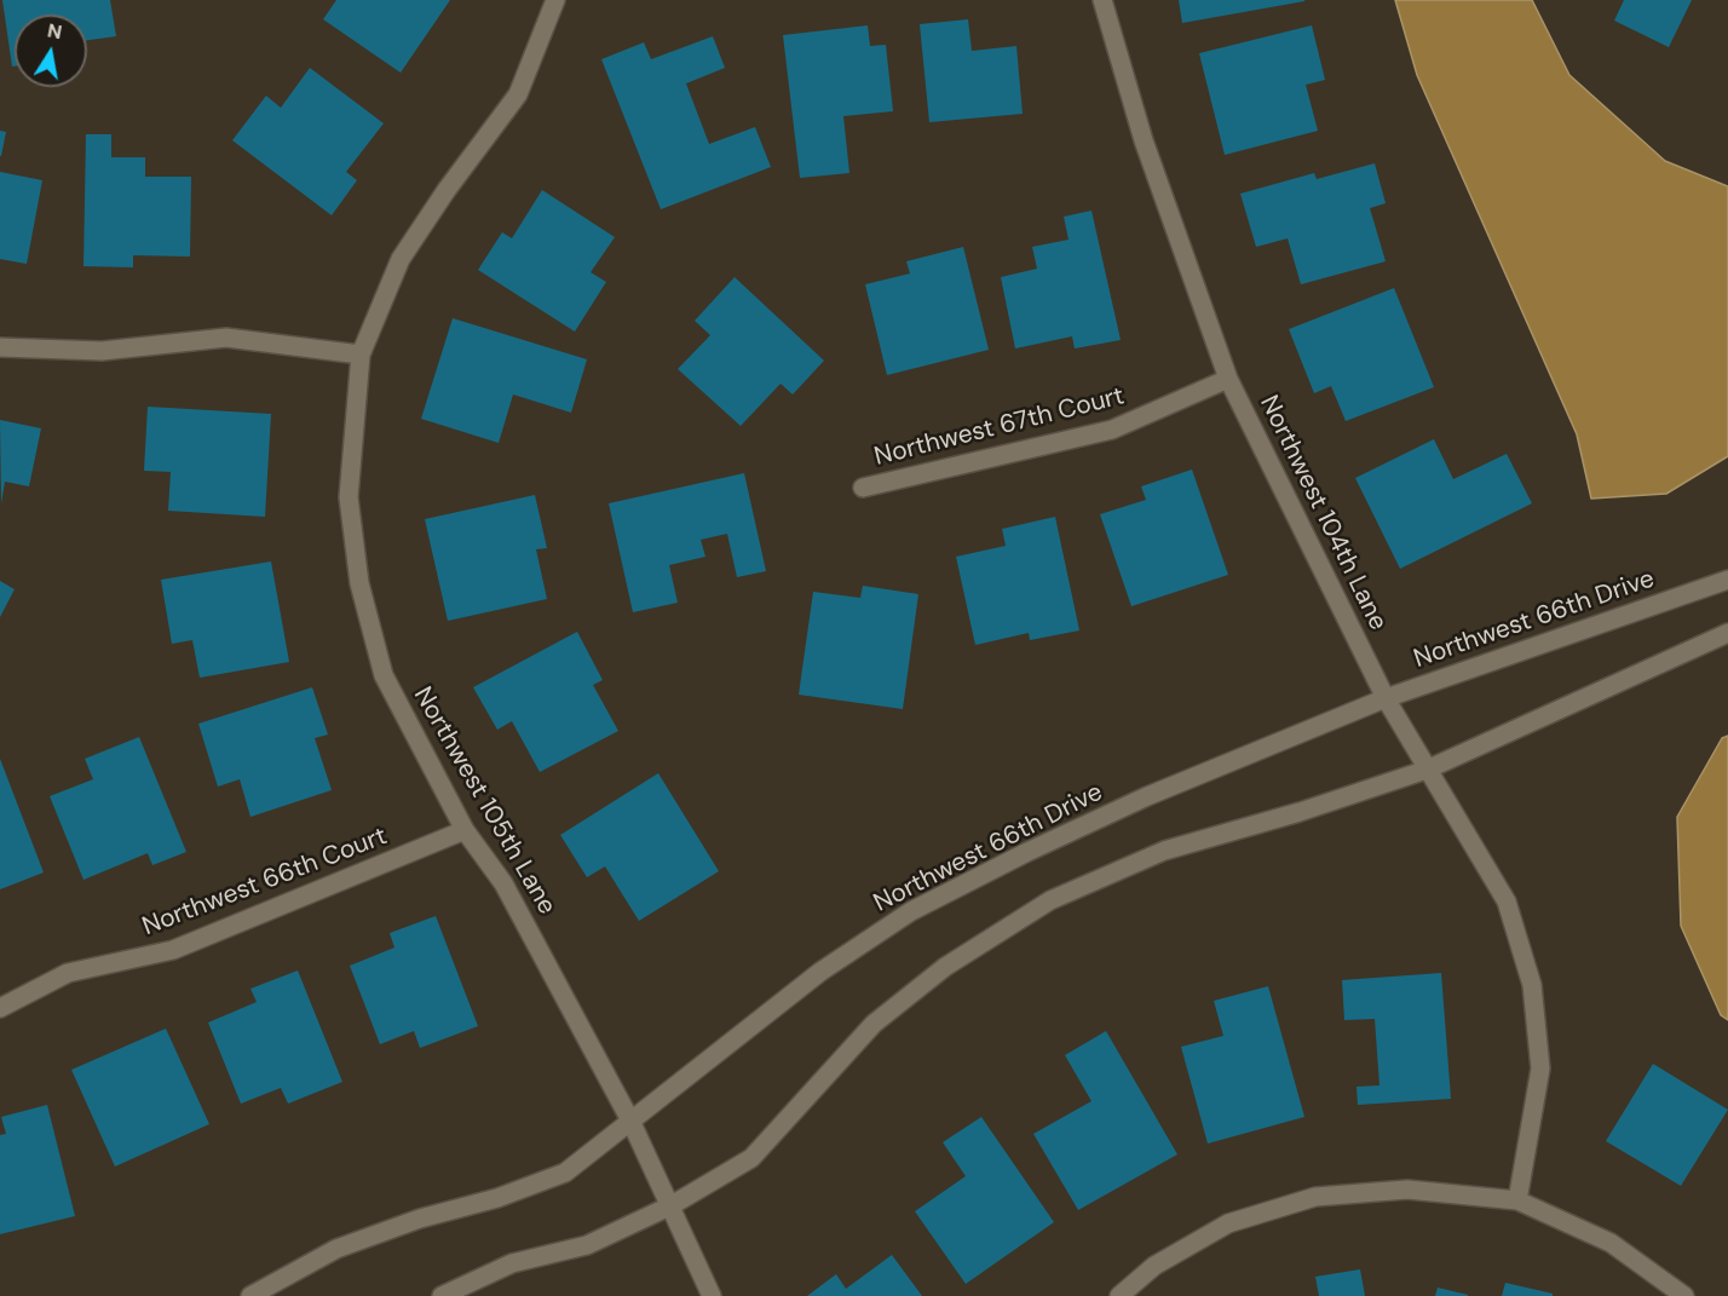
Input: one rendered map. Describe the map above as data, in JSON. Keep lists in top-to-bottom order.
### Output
{
  "streets": {
    "street": [
      "Northwest 67th Court",
      "Northwest 104th Lane",
      "Northwest 66th Drive",
      "Northwest 105th Lane",
      "Northwest 66th Court"
    ]
  },
  "crossings": [
    ["Northwest 67th Court", "Northwest 104th Lane"],
    ["Northwest 104th Lane", "Northwest 66th Drive"],
    ["Northwest 66th Drive", "Northwest 105th Lane"],
    ["Northwest 105th Lane", "Northwest 66th Court"]
  ],
  "north": "top"
}
